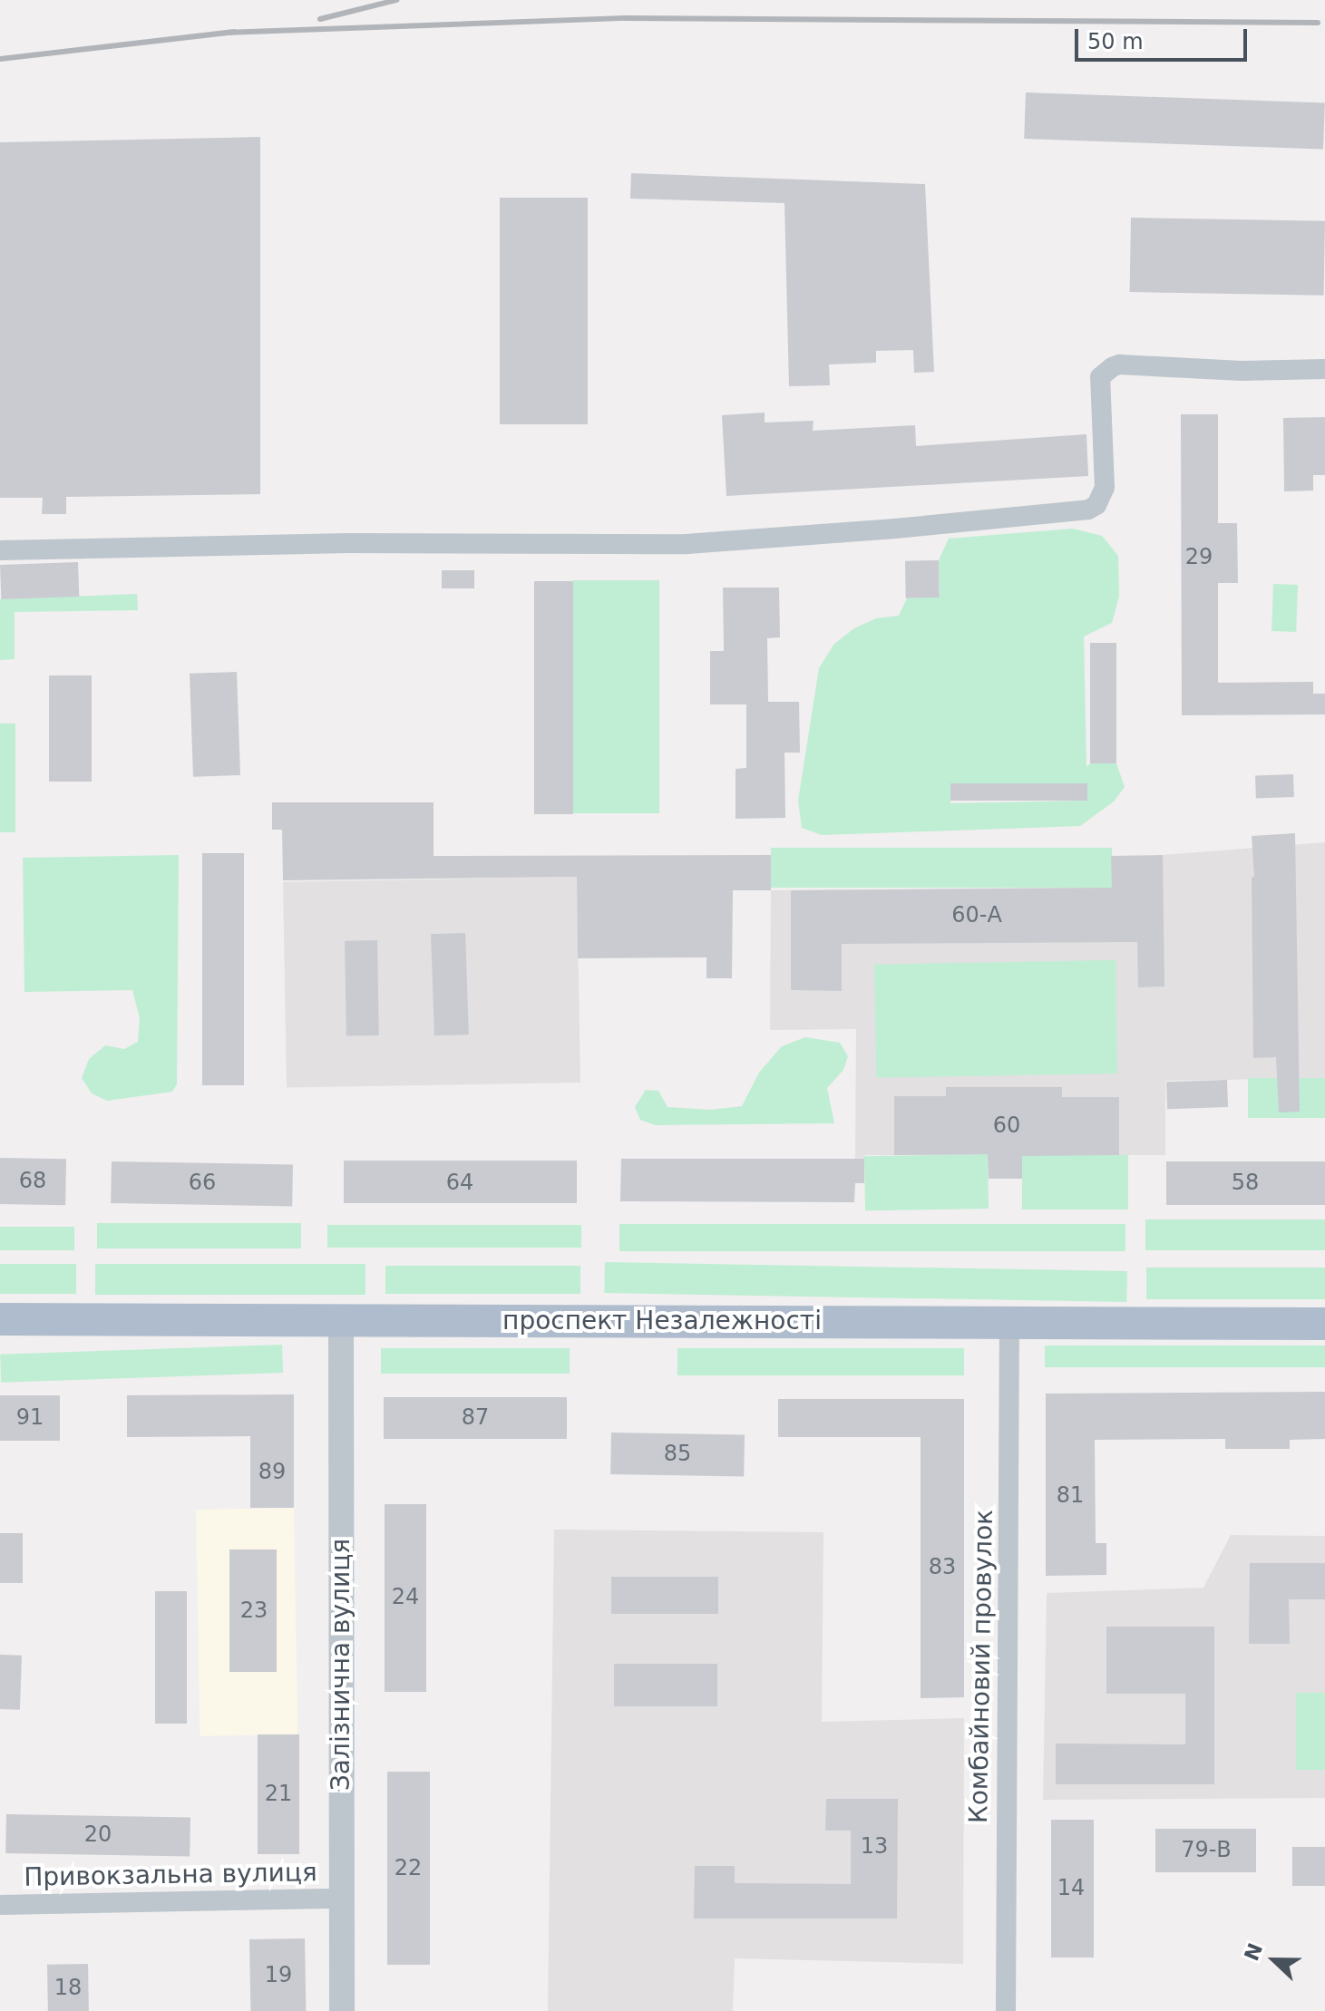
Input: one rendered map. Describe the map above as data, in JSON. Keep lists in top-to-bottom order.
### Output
{
  "streets": {
    "main road": ["проспект Незалежності"],
    "street": ["Залізнична вулиця", "Комбайновий провулок", "Привокзальна вулиця"]
  },
  "crossings": [
    ["проспект Незалежності", "Залізнична вулиця"],
    ["проспект Незалежності", "Комбайновий провулок"],
    ["Залізнична вулиця", "Привокзальна вулиця"]
  ],
  "house_numbers": [
    "29",
    "60-А",
    "60",
    "68",
    "66",
    "64",
    "58",
    "91",
    "87",
    "85",
    "89",
    "81",
    "83",
    "24",
    "23",
    "21",
    "20",
    "13",
    "79-В",
    "22",
    "14",
    "19",
    "18"
  ],
  "scale_bar": "50 m",
  "north": "left"
}
